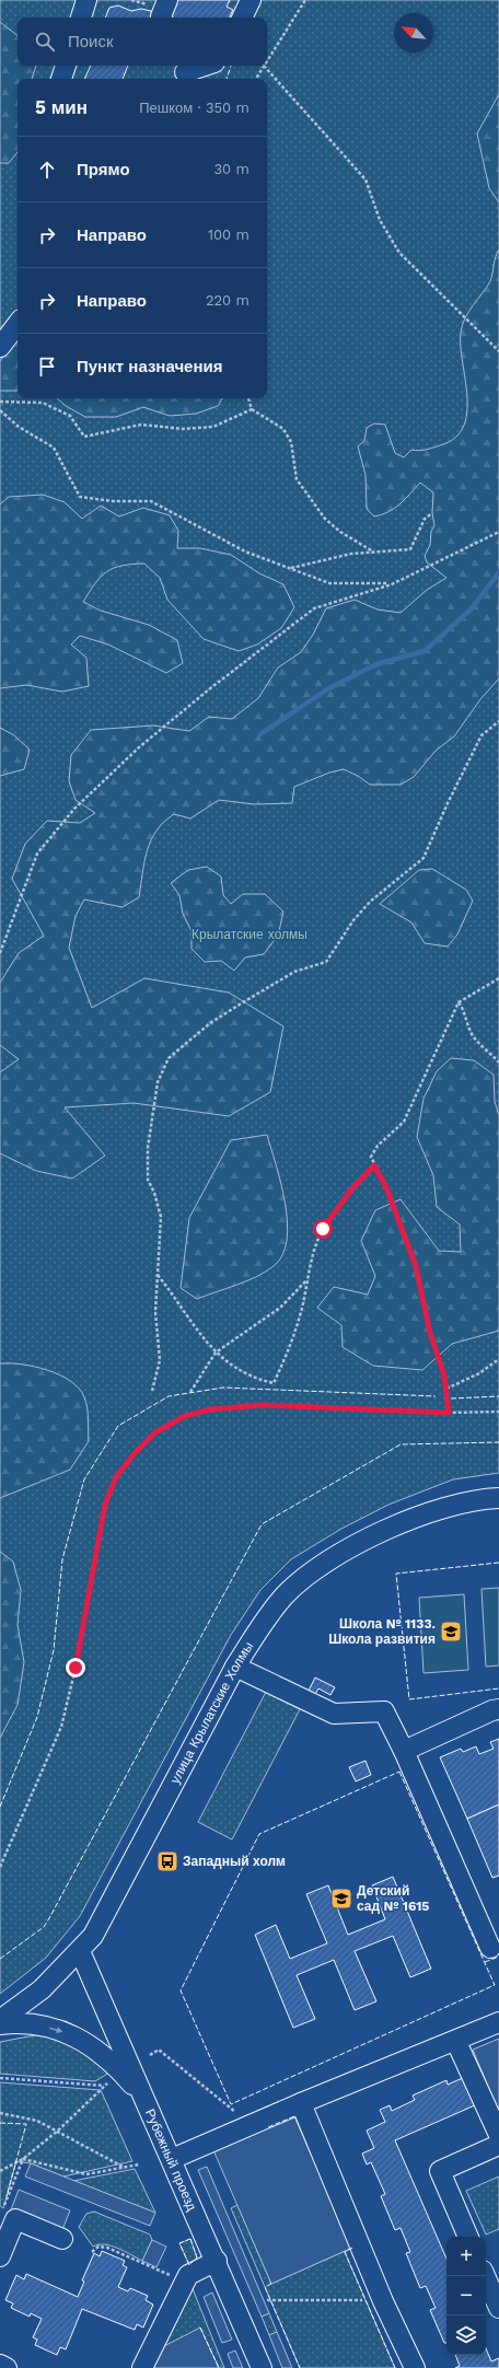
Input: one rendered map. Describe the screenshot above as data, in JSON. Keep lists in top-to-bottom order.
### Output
{
  "streets": {
    "street": ["улица Крылатские Холмы", "Рубежный проезд"]
  },
  "crossings": [
    ["улица Крылатские Холмы", "Рубежный проезд"]
  ],
  "parks": ["Крылатские холмы"],
  "places": {
    "school or university": ["Школа № 1133. Школа развития", "Детский сад № 1615"],
    "bus stop": ["Западный холм"]
  },
  "north": "top left",
  "page": {
    "search": "Поиск",
    "heading": ["5 мин", "Пешком · 350 m"],
    "list": [
      ["Прямо", "30 m"],
      ["Направо", "100 m"],
      ["Направо", "220 m"],
      "Пункт назначения"
    ],
    "map_buttons": ["+", "−"]
  }
}
